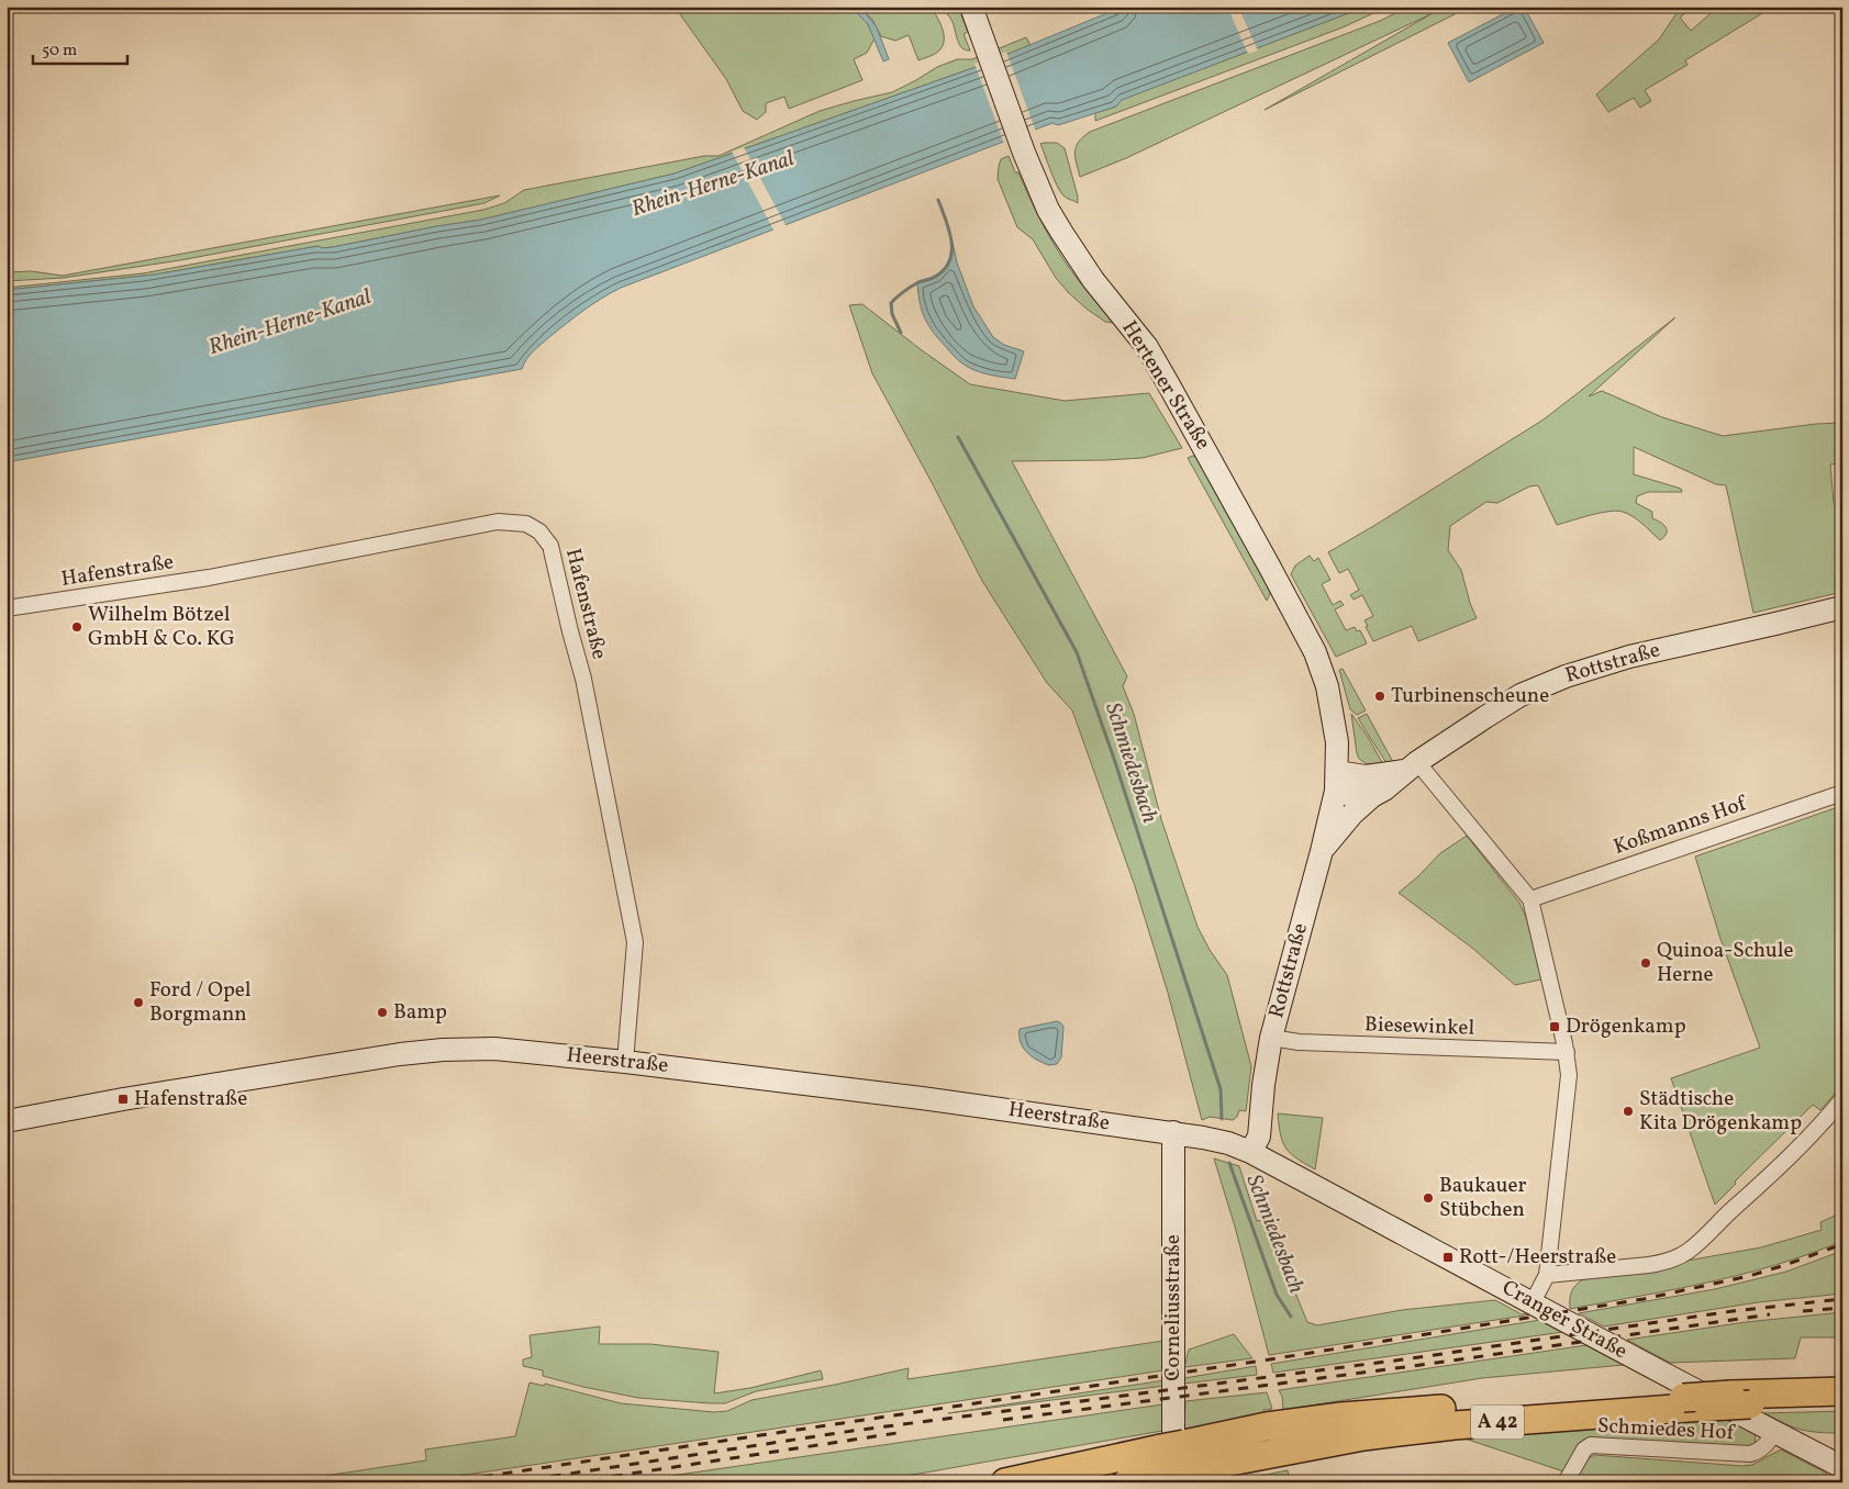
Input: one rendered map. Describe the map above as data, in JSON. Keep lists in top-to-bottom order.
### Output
{
  "streets": {
    "highway": ["A 42"],
    "street": [
      "Hertener Straße",
      "Hafenstraße",
      "Rottstraße",
      "Koßmanns Hof",
      "Biesewinkel",
      "Heerstraße",
      "Corneliusstraße",
      "Cranger Straße",
      "Schmiedes Hof"
    ]
  },
  "crossings": [
    ["Hertener Straße", "Rottstraße"],
    ["Hafenstraße", "Heerstraße"],
    ["Rottstraße", "Biesewinkel"],
    ["Rottstraße", "Cranger Straße"],
    ["Heerstraße", "Corneliusstraße"],
    ["Heerstraße", "Cranger Straße"],
    ["Corneliusstraße", "A 42"],
    ["Cranger Straße", "Schmiedes Hof"]
  ],
  "water": ["Rhein-Herne-Kanal", "Schmiedesbach"],
  "places": {
    "other": [
      "Wilhelm Bötzel GmbH & Co. KG",
      "Turbinenscheune",
      "Quinoa-Schule Herne",
      "Ford / Opel Borgmann",
      "Bamp",
      "Städtische Kita Drögenkamp",
      "Baukauer Stübchen"
    ],
    "transit": ["Drögenkamp", "Hafenstraße", "Rott-/Heerstraße"]
  },
  "scale_bar": "50 m"
}
